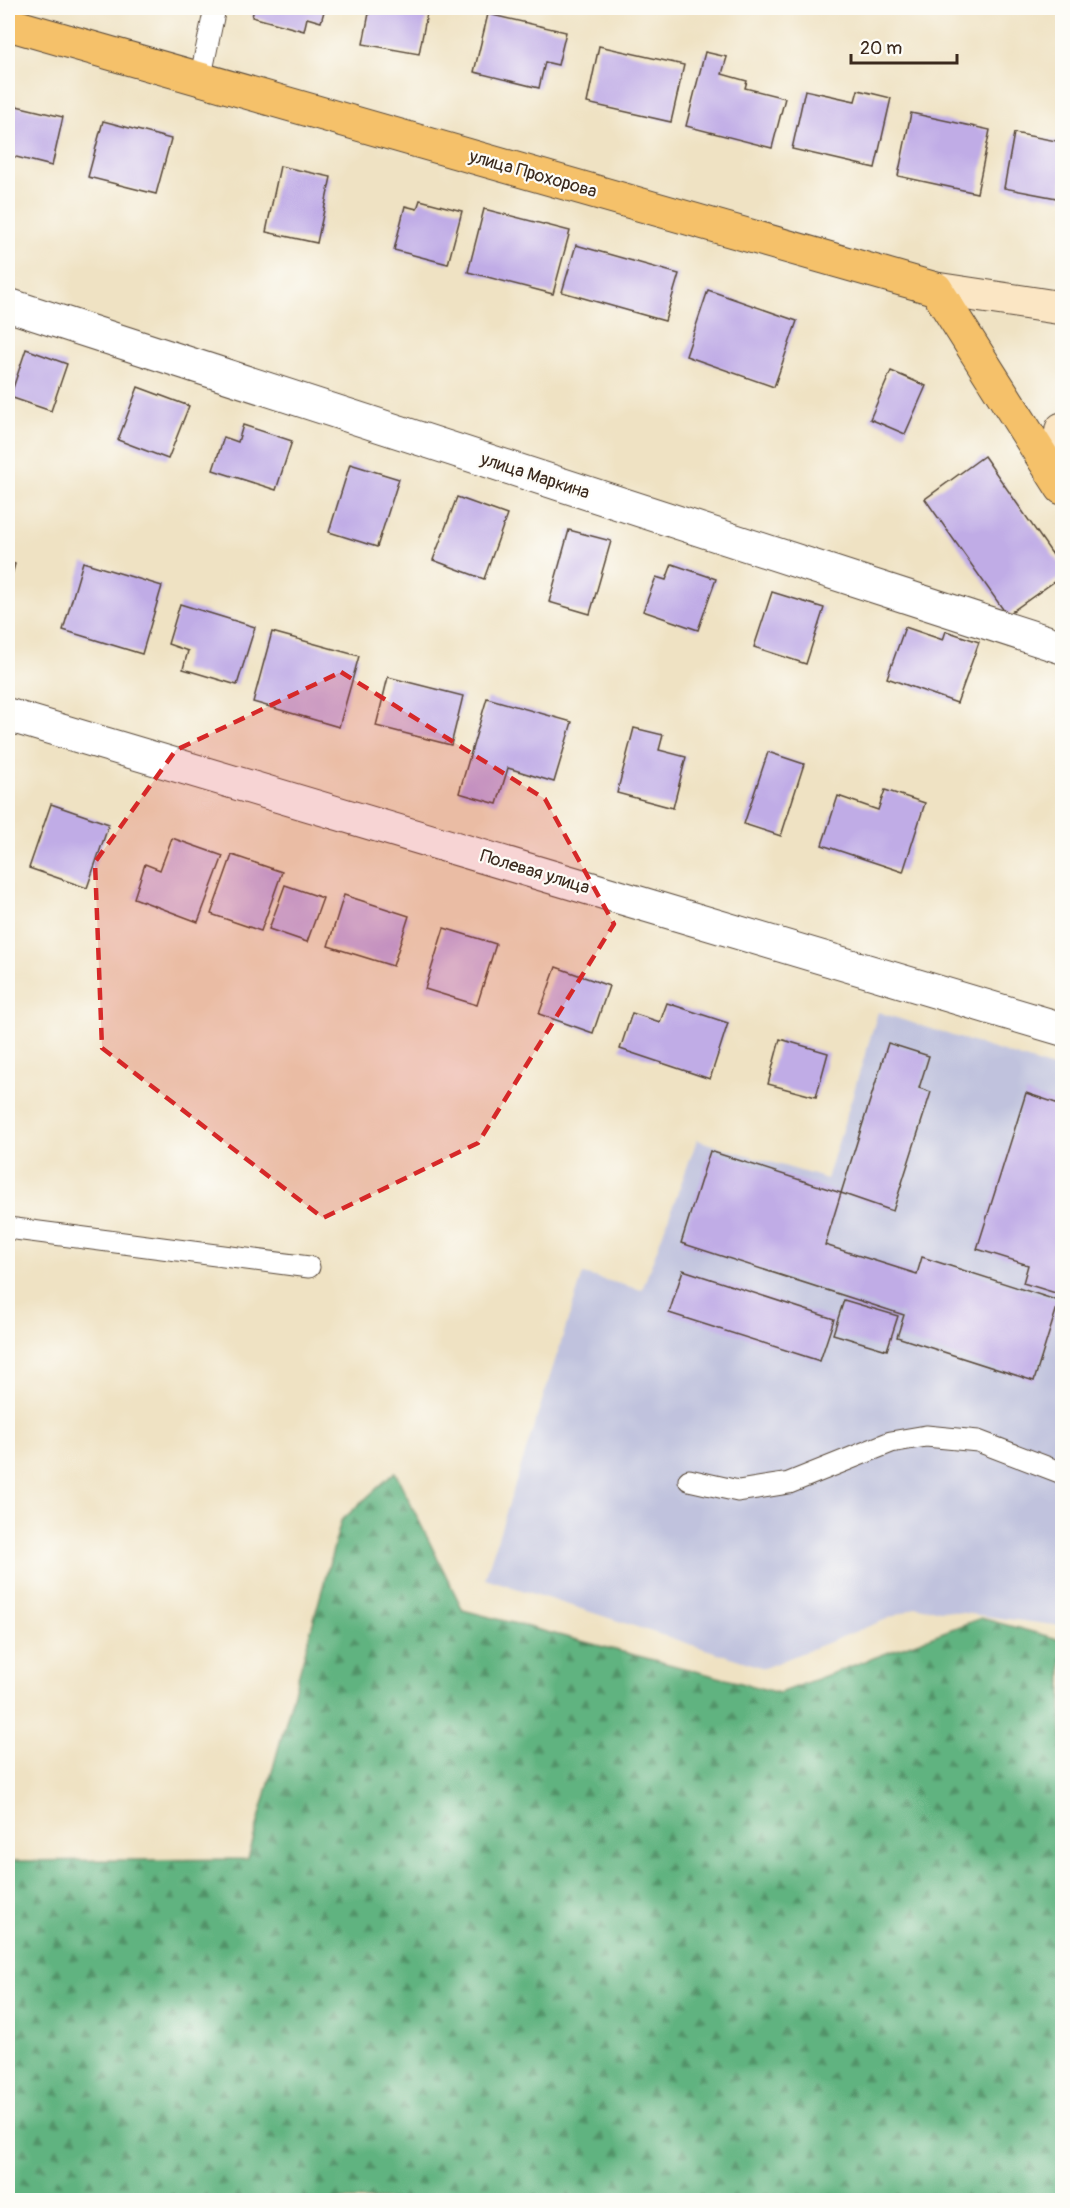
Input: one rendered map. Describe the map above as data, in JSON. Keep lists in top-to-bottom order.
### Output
{
  "streets": {
    "main road": ["улица Прохорова"],
    "street": ["улица Маркина", "Полевая улица"]
  },
  "scale_bar": "20 m"
}
